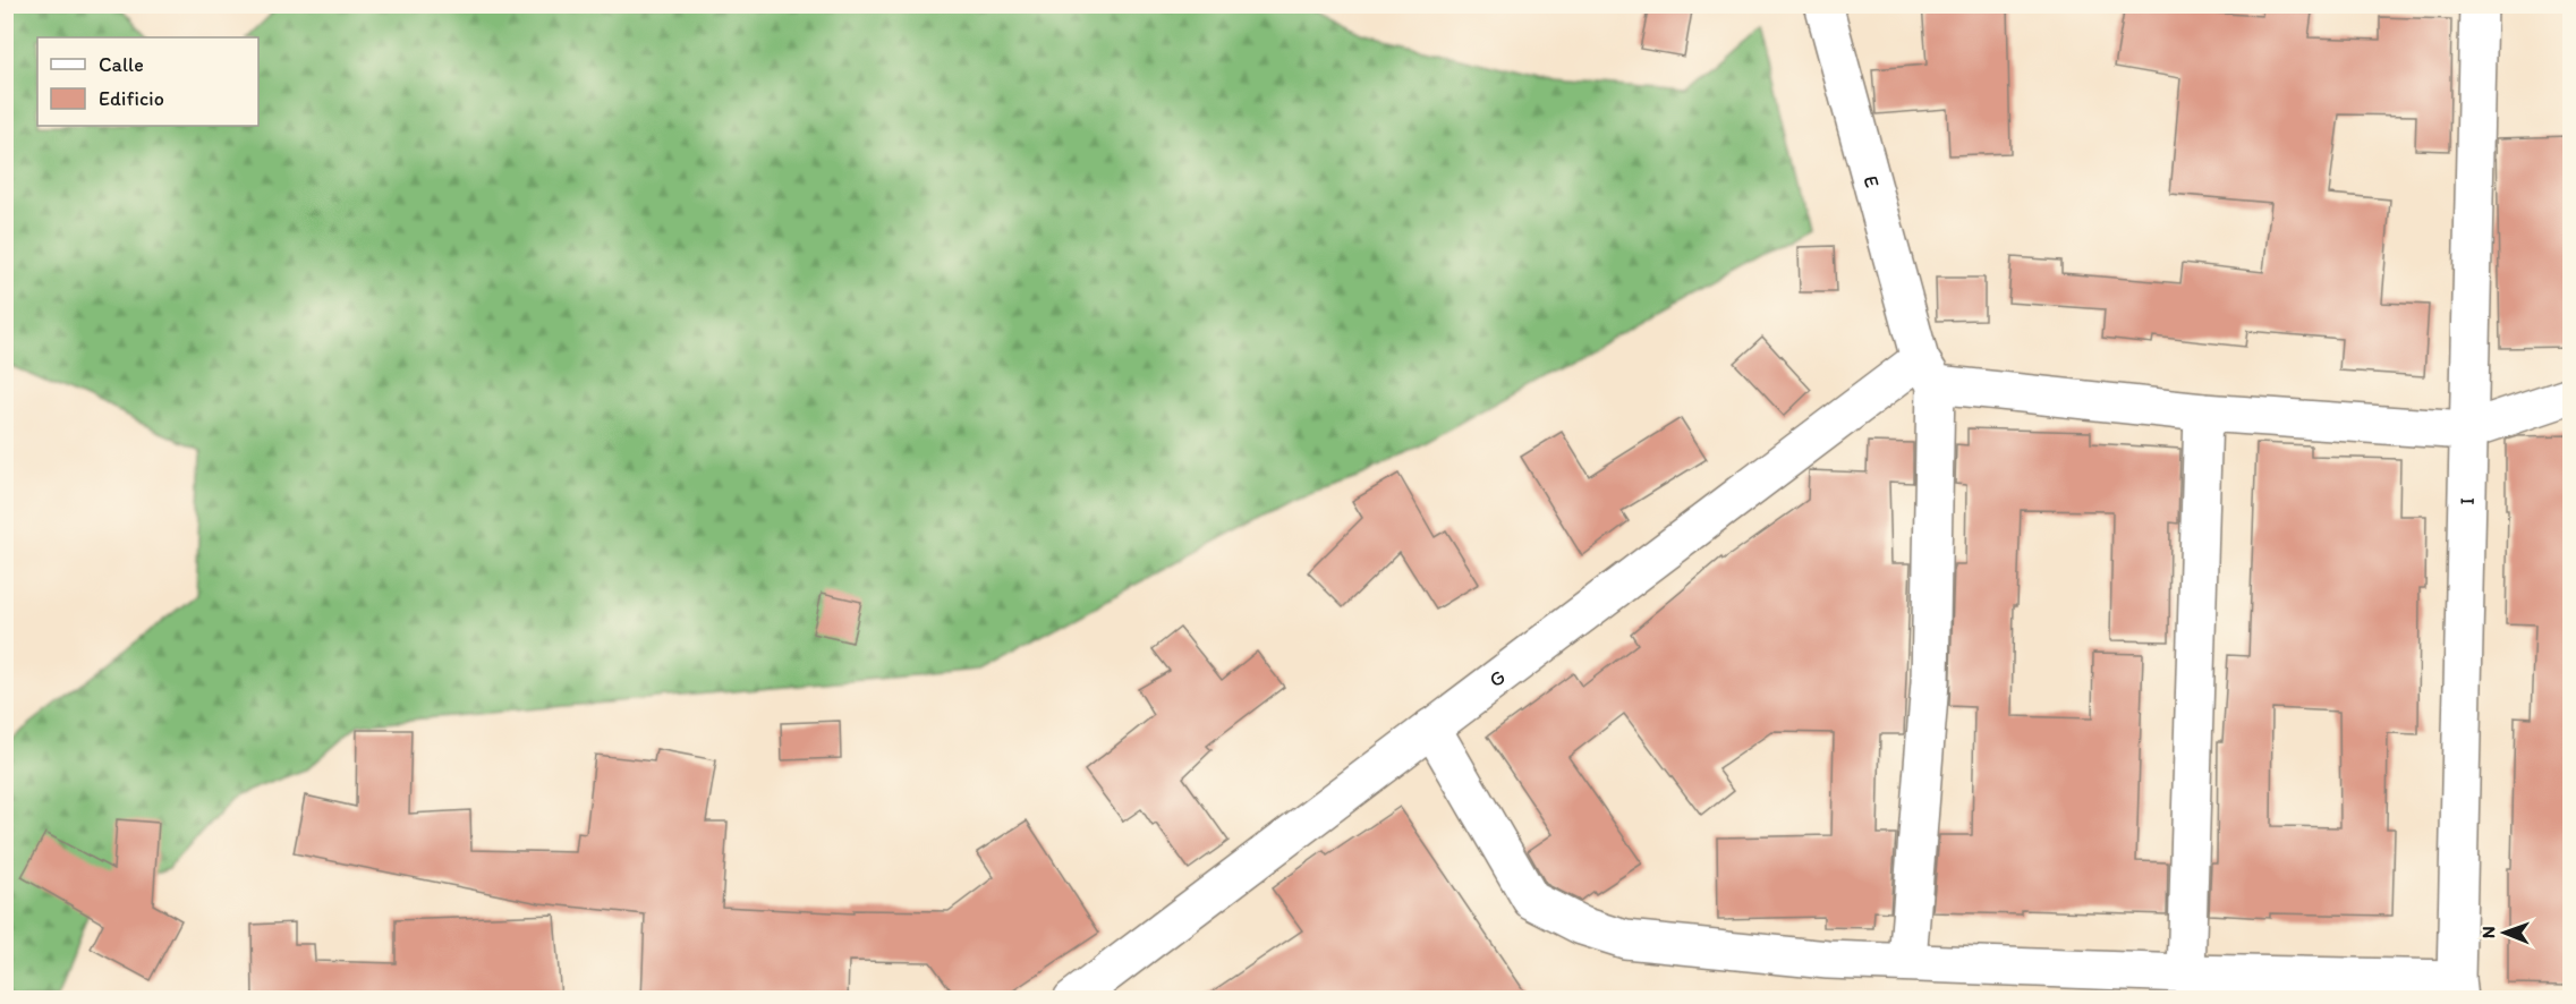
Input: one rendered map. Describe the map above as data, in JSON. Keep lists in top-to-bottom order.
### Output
{
  "streets": {
    "street": ["E", "I", "G"]
  },
  "crossings": [
    ["E", "G"]
  ],
  "legend": ["Calle", "Edificio"],
  "north": "left"
}
